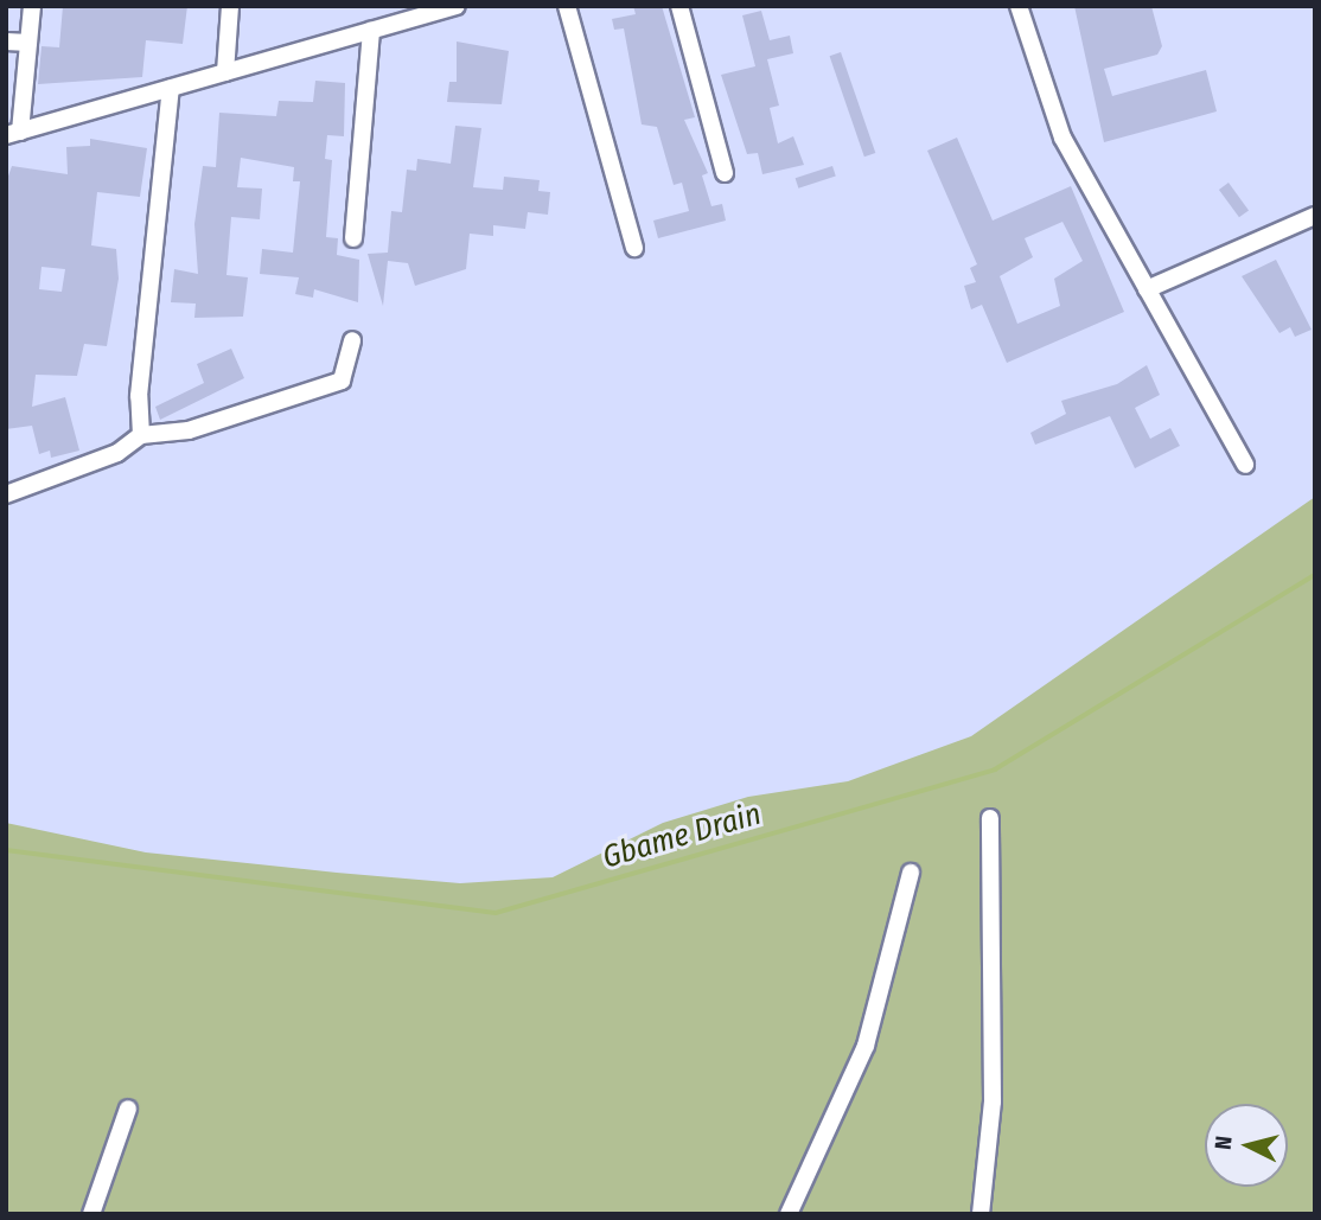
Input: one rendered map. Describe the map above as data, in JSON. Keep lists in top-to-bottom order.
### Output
{
  "water": ["Gbame Drain"],
  "north": "left"
}
